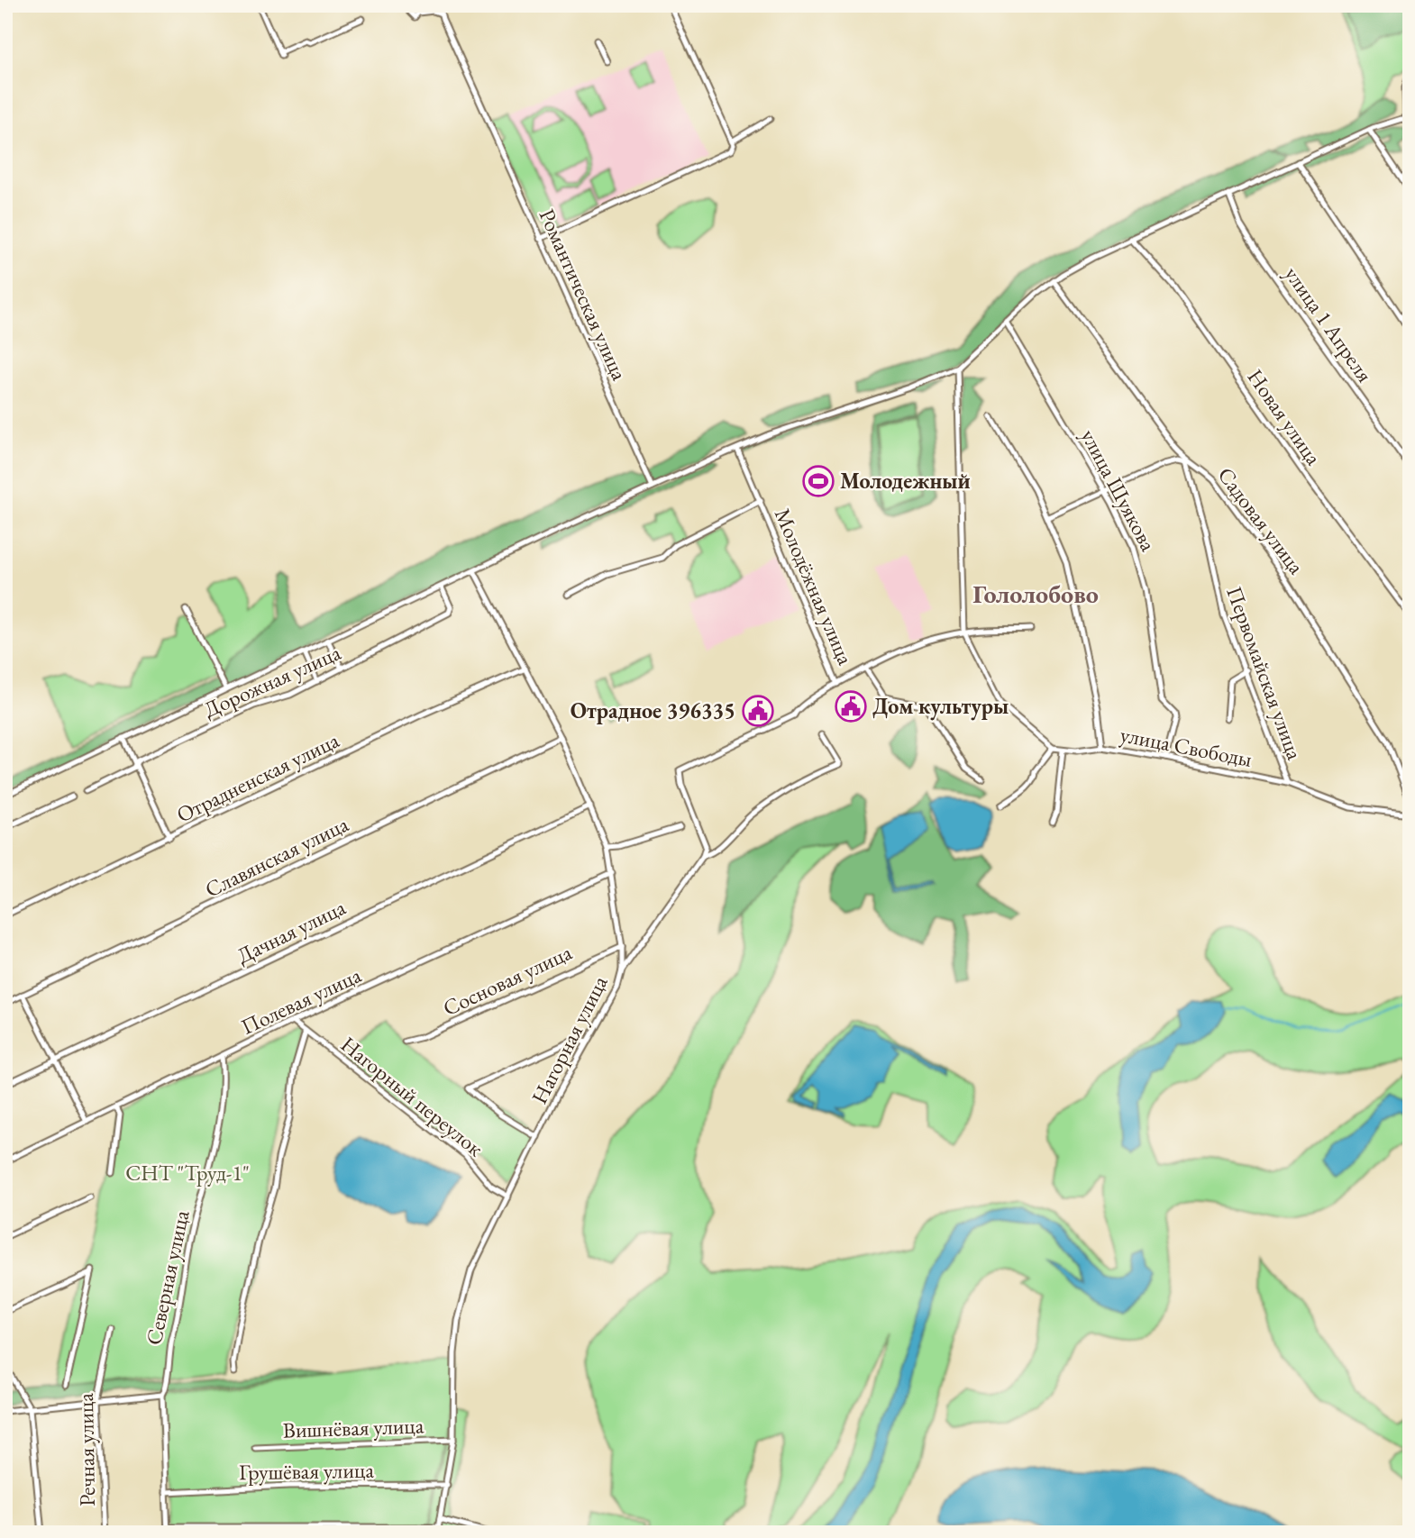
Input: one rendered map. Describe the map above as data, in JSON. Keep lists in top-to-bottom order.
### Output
{
  "streets": {
    "street": [
      "Романтическая улица",
      "улица 1 Апреля",
      "Новая улица",
      "улица Шуякова",
      "Садовая улица",
      "Молодёжная улица",
      "Первомайская улица",
      "Дорожная улица",
      "улица Свободы",
      "Отрадненская улица",
      "Славянская улица",
      "Дачная улица",
      "Сосновая улица",
      "Полевая улица",
      "Нагорная улица",
      "Нагорный переулок",
      "Северная улица",
      "Вишнёвая улица",
      "Речная улица",
      "Грушёвая улица"
    ]
  },
  "crossings": [
    ["улица Шуякова", "улица Свободы"],
    ["Садовая улица", "Первомайская улица"],
    ["Первомайская улица", "улица Свободы"],
    ["Отрадненская улица", "Нагорная улица"],
    ["Славянская улица", "Нагорная улица"],
    ["Дачная улица", "Нагорная улица"],
    ["Сосновая улица", "Нагорная улица"],
    ["Полевая улица", "Нагорная улица"],
    ["Полевая улица", "Нагорный переулок"],
    ["Полевая улица", "Северная улица"],
    ["Нагорная улица", "Нагорный переулок"],
    ["Нагорная улица", "Вишнёвая улица"],
    ["Нагорная улица", "Грушёвая улица"],
    ["Северная улица", "Грушёвая улица"]
  ],
  "districts": ["Гололобово"],
  "parks": ["СНТ \"Труд-1\""],
  "places": {
    "sports": ["Молодежный"],
    "public building": ["Дом культуры", "Отрадное 396335"]
  }
}
